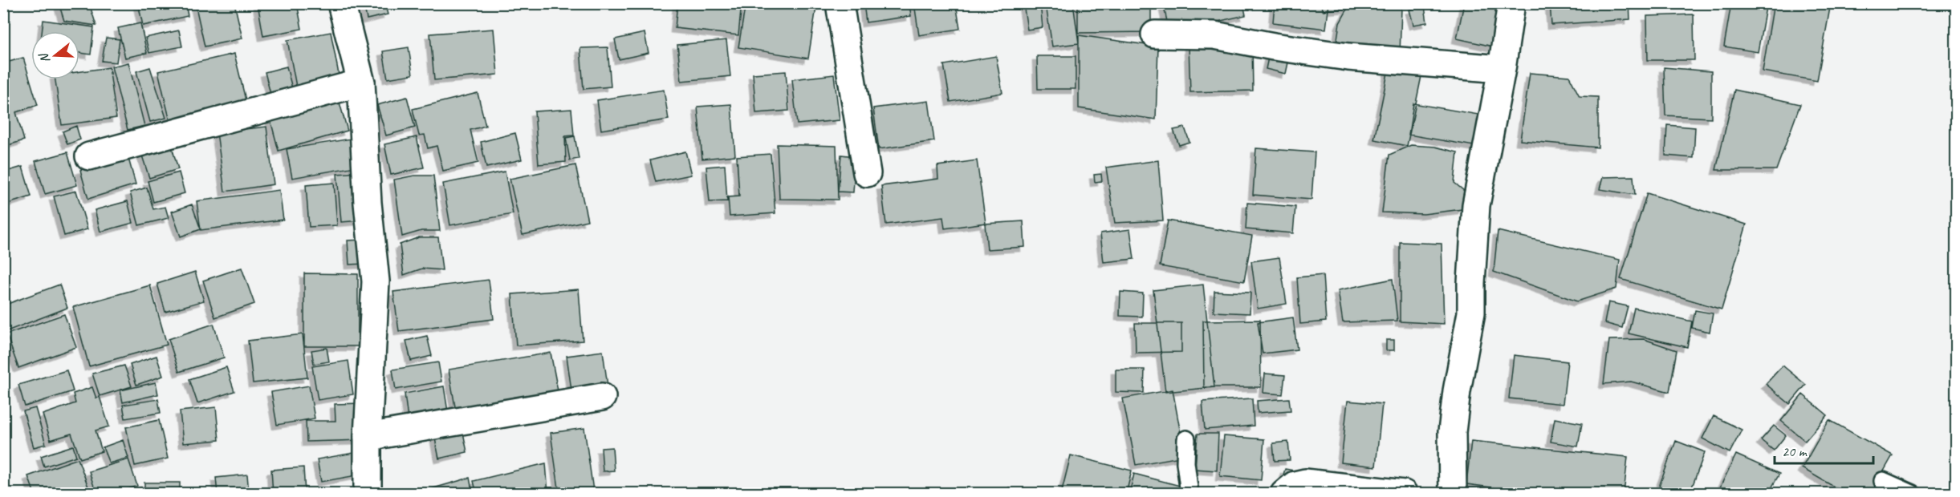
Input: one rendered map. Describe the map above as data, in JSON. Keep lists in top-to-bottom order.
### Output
{
  "scale_bar": "20 m",
  "north": "left"
}
